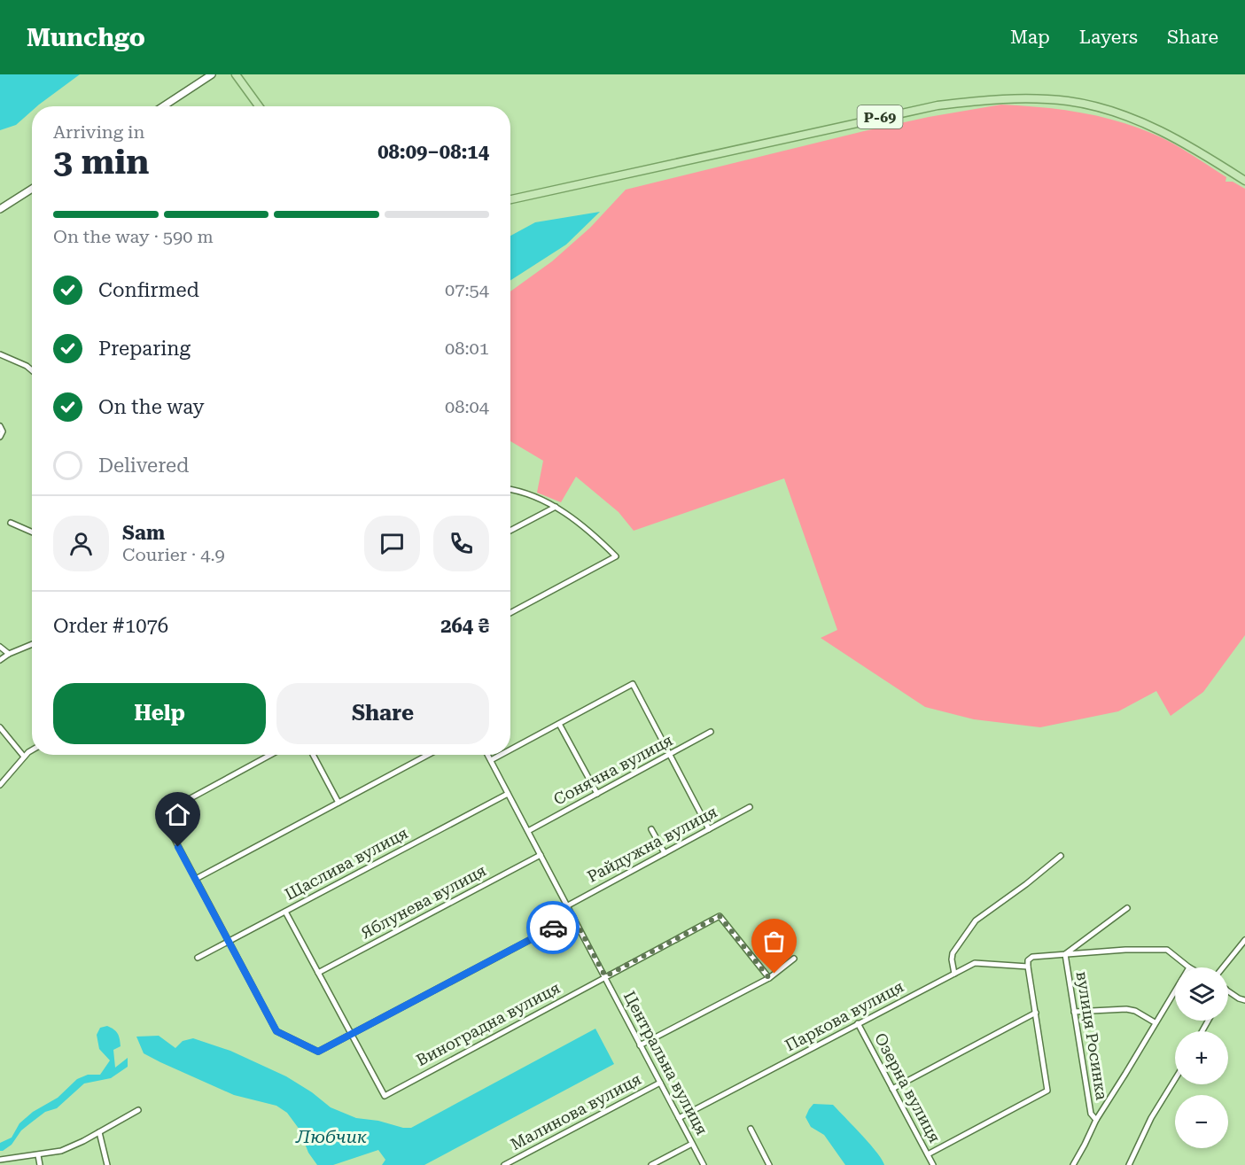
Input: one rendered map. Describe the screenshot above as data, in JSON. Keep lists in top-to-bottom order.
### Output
{
  "streets": {
    "main road": ["Р-69"],
    "street": [
      "Сонячна вулиця",
      "Райдужна вулиця",
      "Щаслива вулиця",
      "Яблунева вулиця",
      "Паркова вулиця",
      "Виноградна вулиця",
      "вулиця Росинка",
      "Центральна вулиця",
      "Озерна вулиця",
      "Малинова вулиця"
    ]
  },
  "crossings": [
    ["Сонячна вулиця", "Центральна вулиця"],
    ["Райдужна вулиця", "Центральна вулиця"],
    ["Щаслива вулиця", "Центральна вулиця"],
    ["Яблунева вулиця", "Центральна вулиця"],
    ["Паркова вулиця", "Центральна вулиця"],
    ["Паркова вулиця", "Озерна вулиця"],
    ["Виноградна вулиця", "Центральна вулиця"],
    ["Центральна вулиця", "Малинова вулиця"]
  ],
  "water": ["Любчик"],
  "page": {
    "header": "Munchgo",
    "nav": ["Map", "Layers", "Share"],
    "heading": ["3 min", "Arriving in", "08:09–08:14"],
    "panel": [
      "Sam",
      "Courier · 4.9",
      "Order #1076",
      "264 ₴"
    ],
    "bar": "On the way · 590 m",
    "list": [
      ["Confirmed", "07:54"],
      ["Preparing", "08:01"],
      ["On the way", "08:04"],
      "Delivered"
    ],
    "buttons": ["Help", "Share"],
    "map_buttons": ["+", "−"]
  }
}
